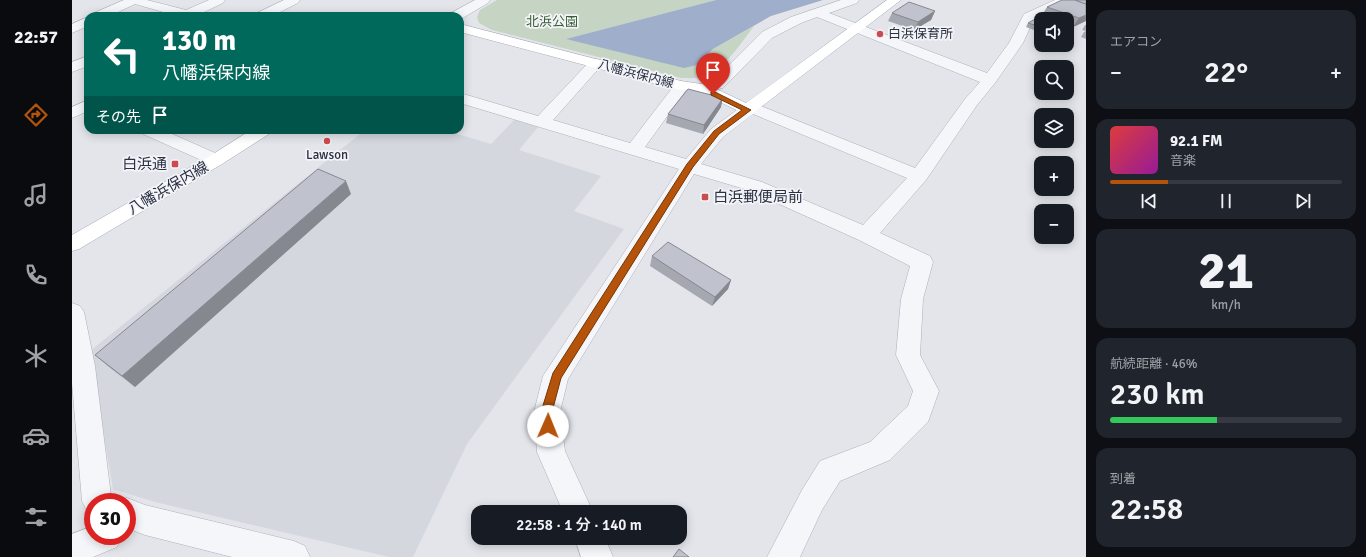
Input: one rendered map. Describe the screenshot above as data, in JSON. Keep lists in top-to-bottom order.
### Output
{
  "streets": {
    "main road": ["八幡浜保内線"]
  },
  "parks": ["北浜公園"],
  "places": {
    "other": ["白浜保育所", "Lawson"],
    "transit": ["白浜通", "白浜郵便局前"]
  },
  "page": {
    "tabs": "22:57",
    "tile": [
      "エアコン",
      ["21", "km/h"],
      ["航続距離 · 46%", "230 km"],
      ["到着", "22:58"]
    ],
    "map_buttons": ["+", "−"],
    "turn": ["130 m", "八幡浜保内線"],
    "heat": ["−", "22°", "+"],
    "then": "その先",
    "song": ["92.1 FM", "音楽"],
    "limit": "30",
    "trip": "22:58 · 1 分 · 140 m"
  }
}
